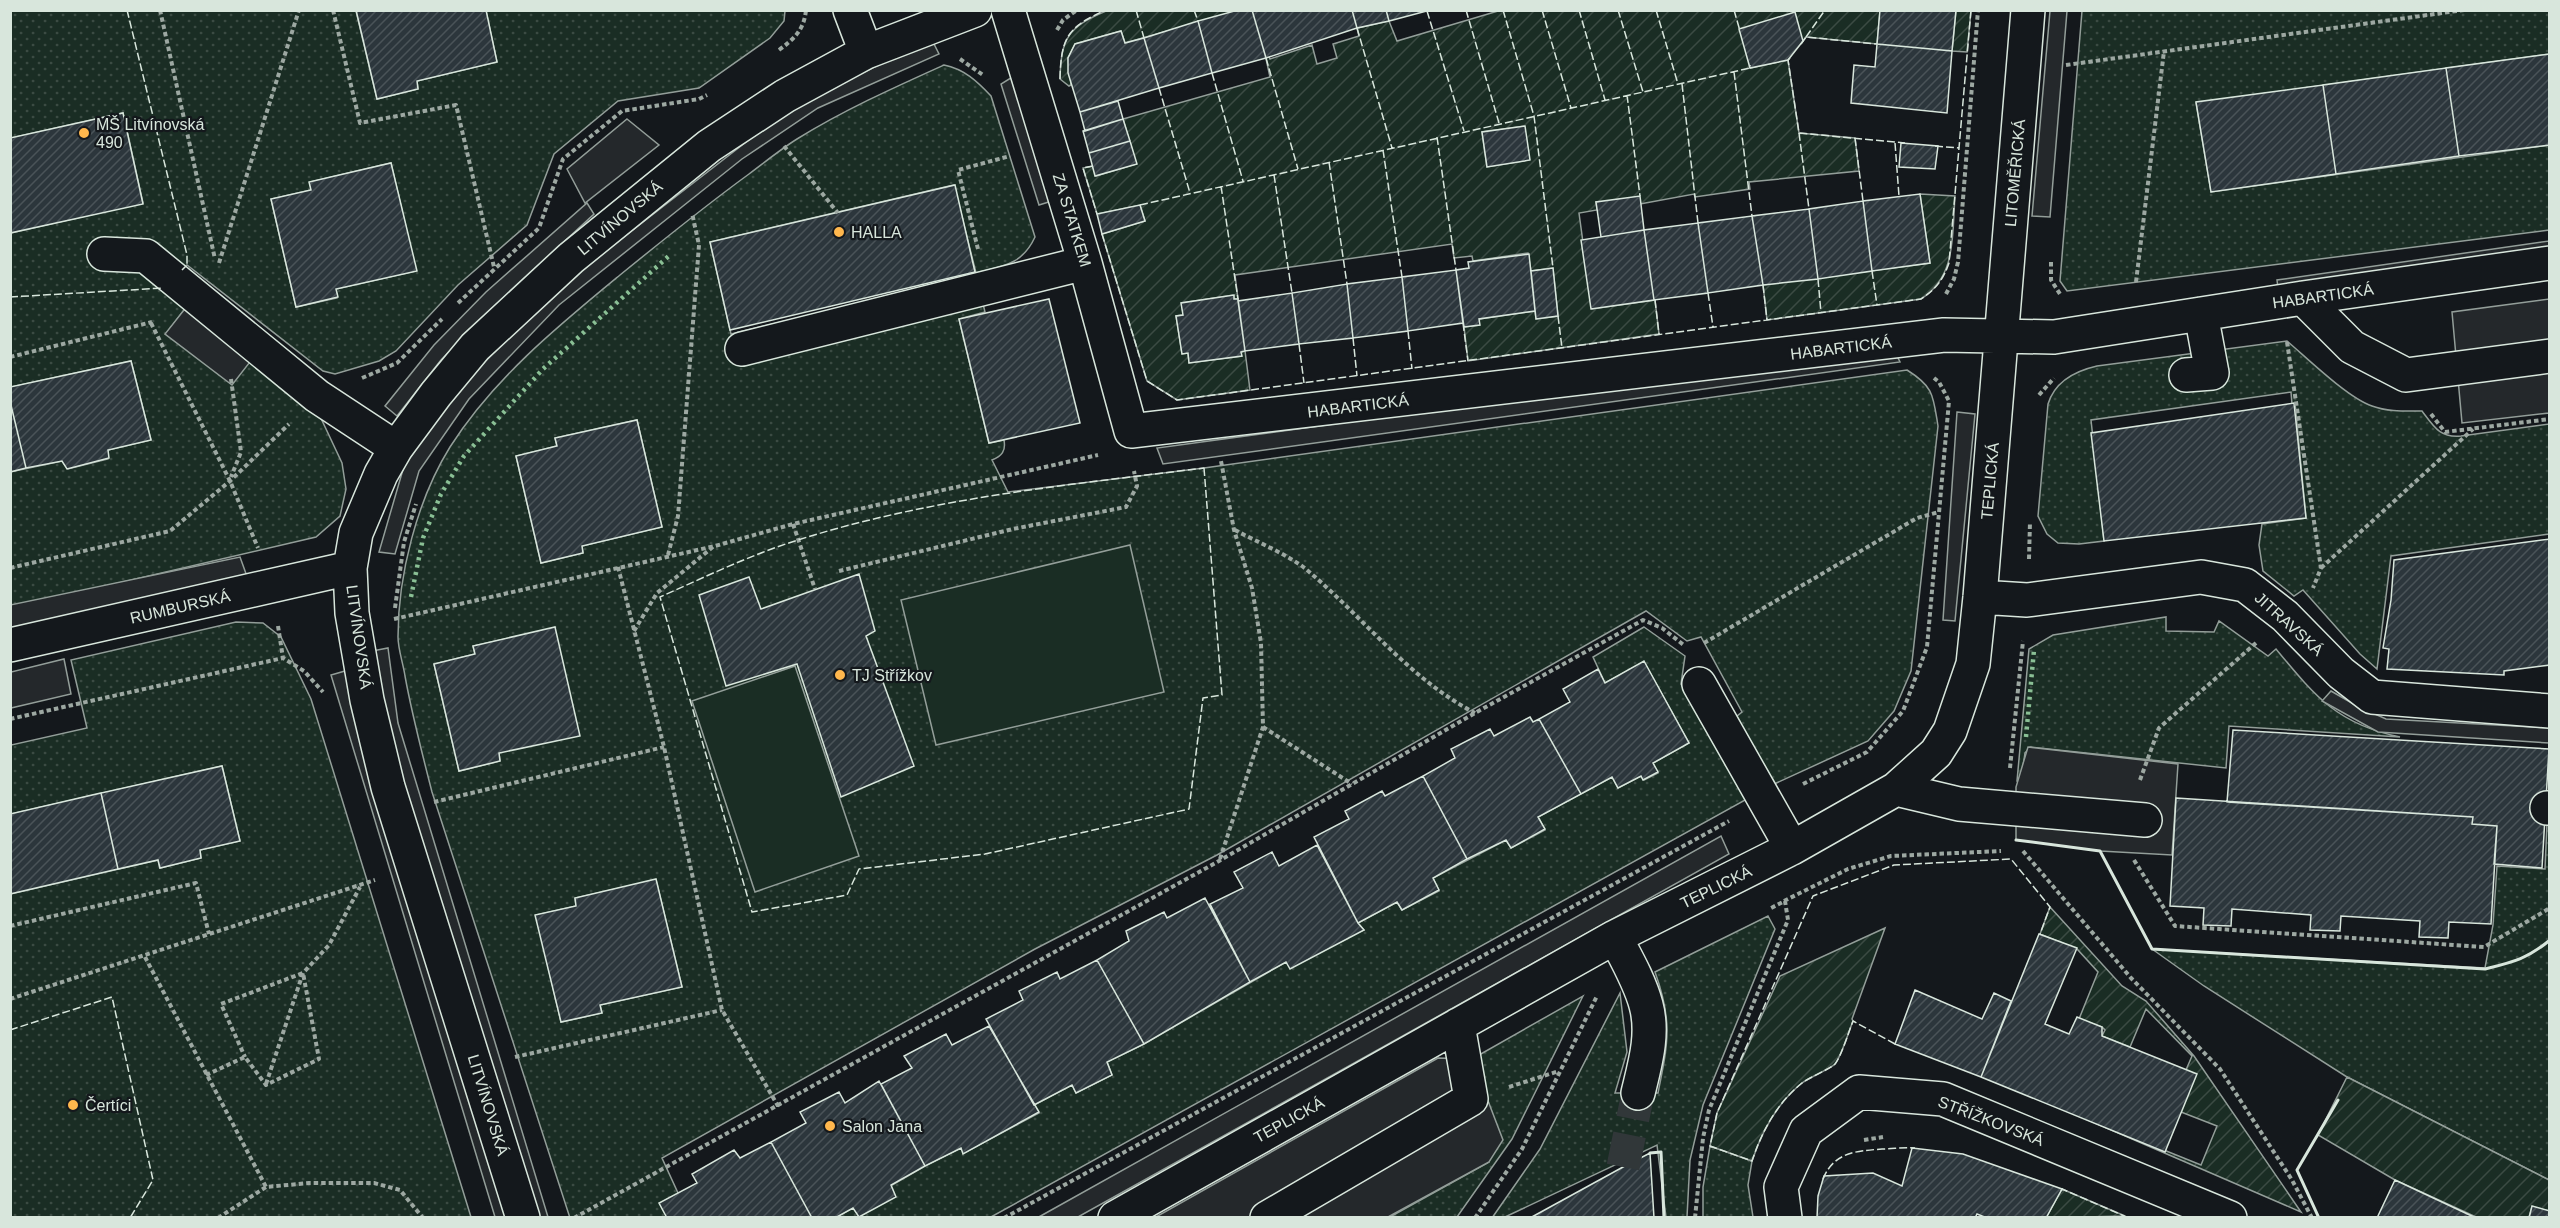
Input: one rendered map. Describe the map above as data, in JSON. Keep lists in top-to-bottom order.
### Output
{
  "streets": {
    "street": [
      "LITOMĚŘICKÁ",
      "LITVÍNOVSKÁ",
      "ZA STATKEM",
      "HABARTICKÁ",
      "TEPLICKÁ",
      "RUMBURSKÁ",
      "JITRAVSKÁ",
      "STŘÍŽKOVSKÁ"
    ]
  },
  "crossings": [
    ["LITOMĚŘICKÁ", "HABARTICKÁ"],
    ["LITOMĚŘICKÁ", "TEPLICKÁ"],
    ["LITVÍNOVSKÁ", "RUMBURSKÁ"],
    ["ZA STATKEM", "HABARTICKÁ"],
    ["HABARTICKÁ", "TEPLICKÁ"],
    ["TEPLICKÁ", "JITRAVSKÁ"]
  ],
  "places": [
    "MŠ Litvínovská 490",
    "HALLA",
    "TJ Střížkov",
    "Čertíci",
    "Salon Jana"
  ]
}
